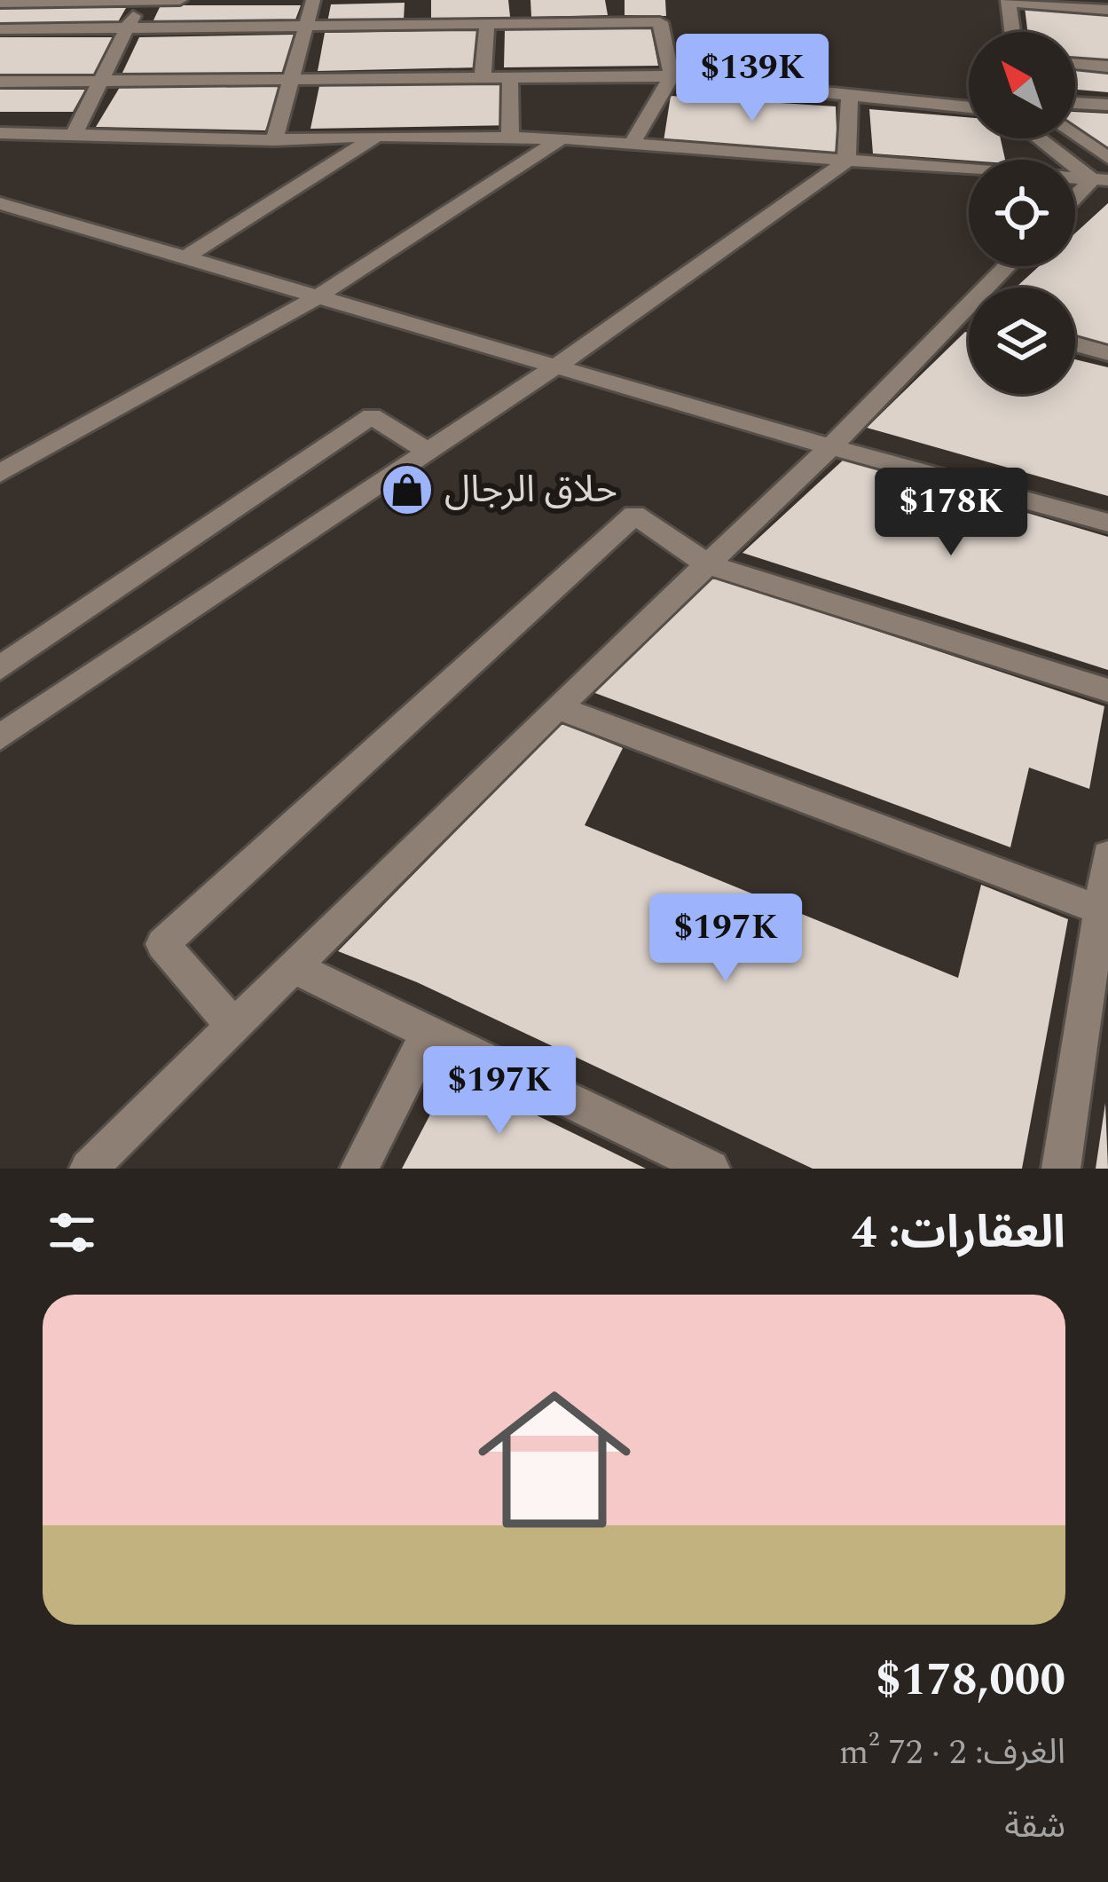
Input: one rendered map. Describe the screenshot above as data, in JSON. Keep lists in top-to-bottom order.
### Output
{
  "places": {
    "shop": ["حلاق الرجال"]
  },
  "north": "top left",
  "page": {
    "price": [
      "$139K",
      "$178K",
      "$197K",
      "$197K"
    ],
    "heading": "العقارات: 4",
    "list": [
      {
        "name": "$178,000",
        "note": "الغرف: 2 · 72 m² · شقة"
      }
    ]
  }
}
